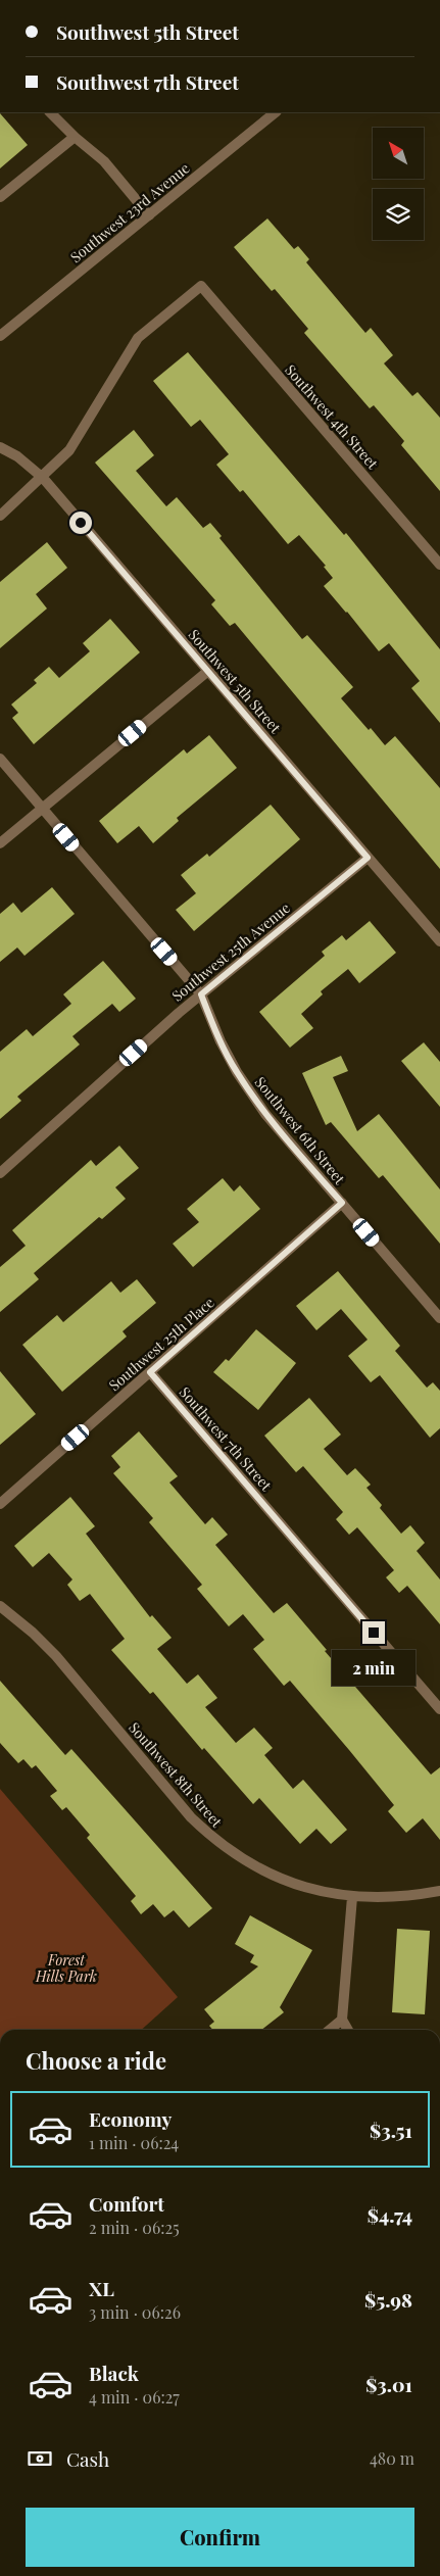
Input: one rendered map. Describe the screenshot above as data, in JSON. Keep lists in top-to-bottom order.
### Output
{
  "streets": {
    "street": [
      "Southwest 23rd Avenue",
      "Southwest 4th Street",
      "Southwest 5th Street",
      "Southwest 25th Avenue",
      "Southwest 6th Street",
      "Southwest 25th Place",
      "Southwest 7th Street",
      "Southwest 8th Street"
    ]
  },
  "crossings": [
    ["Southwest 4th Street", "Southwest 5th Street"],
    ["Southwest 5th Street", "Southwest 25th Avenue"],
    ["Southwest 25th Avenue", "Southwest 6th Street"],
    ["Southwest 6th Street", "Southwest 25th Place"],
    ["Southwest 25th Place", "Southwest 7th Street"]
  ],
  "parks": ["Forest Hills Park"],
  "north": "top left",
  "page": {
    "banner": ["Southwest 5th Street", "Southwest 7th Street"],
    "bubble": "2 min",
    "heading": "Choose a ride",
    "list": [
      {
        "name": "Economy",
        "note": "1 min · 06:24",
        "value": "$3.51"
      },
      {
        "name": "Comfort",
        "note": "2 min · 06:25",
        "value": "$4.74"
      },
      {
        "name": "XL",
        "note": "3 min · 06:26",
        "value": "$5.98"
      },
      {
        "name": "Black",
        "note": "4 min · 06:27",
        "value": "$3.01"
      }
    ],
    "pay": ["Cash", "480 m"],
    "buttons": "Confirm"
  }
}
